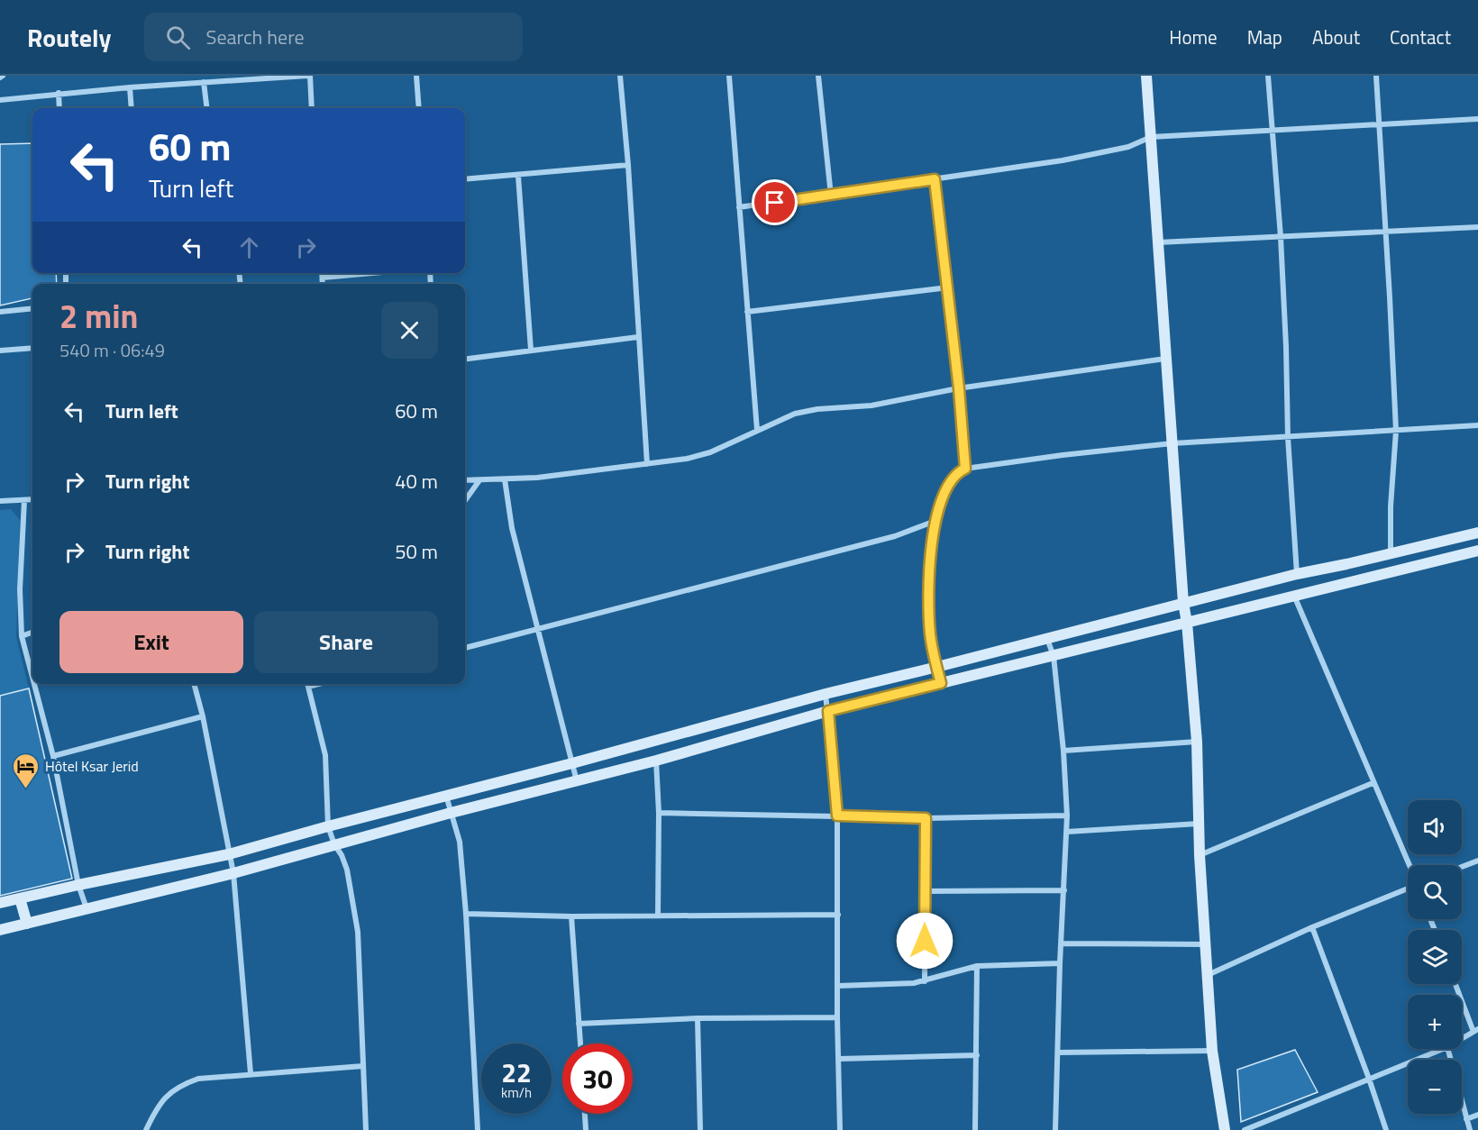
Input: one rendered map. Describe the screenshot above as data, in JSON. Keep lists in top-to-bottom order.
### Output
{
  "places": {
    "hotel": ["Hôtel Ksar Jerid"]
  },
  "page": {
    "header": "Routely",
    "search": "Search here",
    "nav": [
      "Home",
      "Map",
      "About",
      "Contact"
    ],
    "turn": ["60 m", "Turn left"],
    "heading": ["2 min", "540 m · 06:49"],
    "list": [
      {
        "name": "Turn left",
        "value": "60 m"
      },
      {
        "name": "Turn right",
        "value": "40 m"
      },
      {
        "name": "Turn right",
        "value": "50 m"
      }
    ],
    "buttons": ["Exit", "Share"],
    "map_buttons": ["+", "−"],
    "speed": "22 km/h",
    "limit": "30"
  }
}
